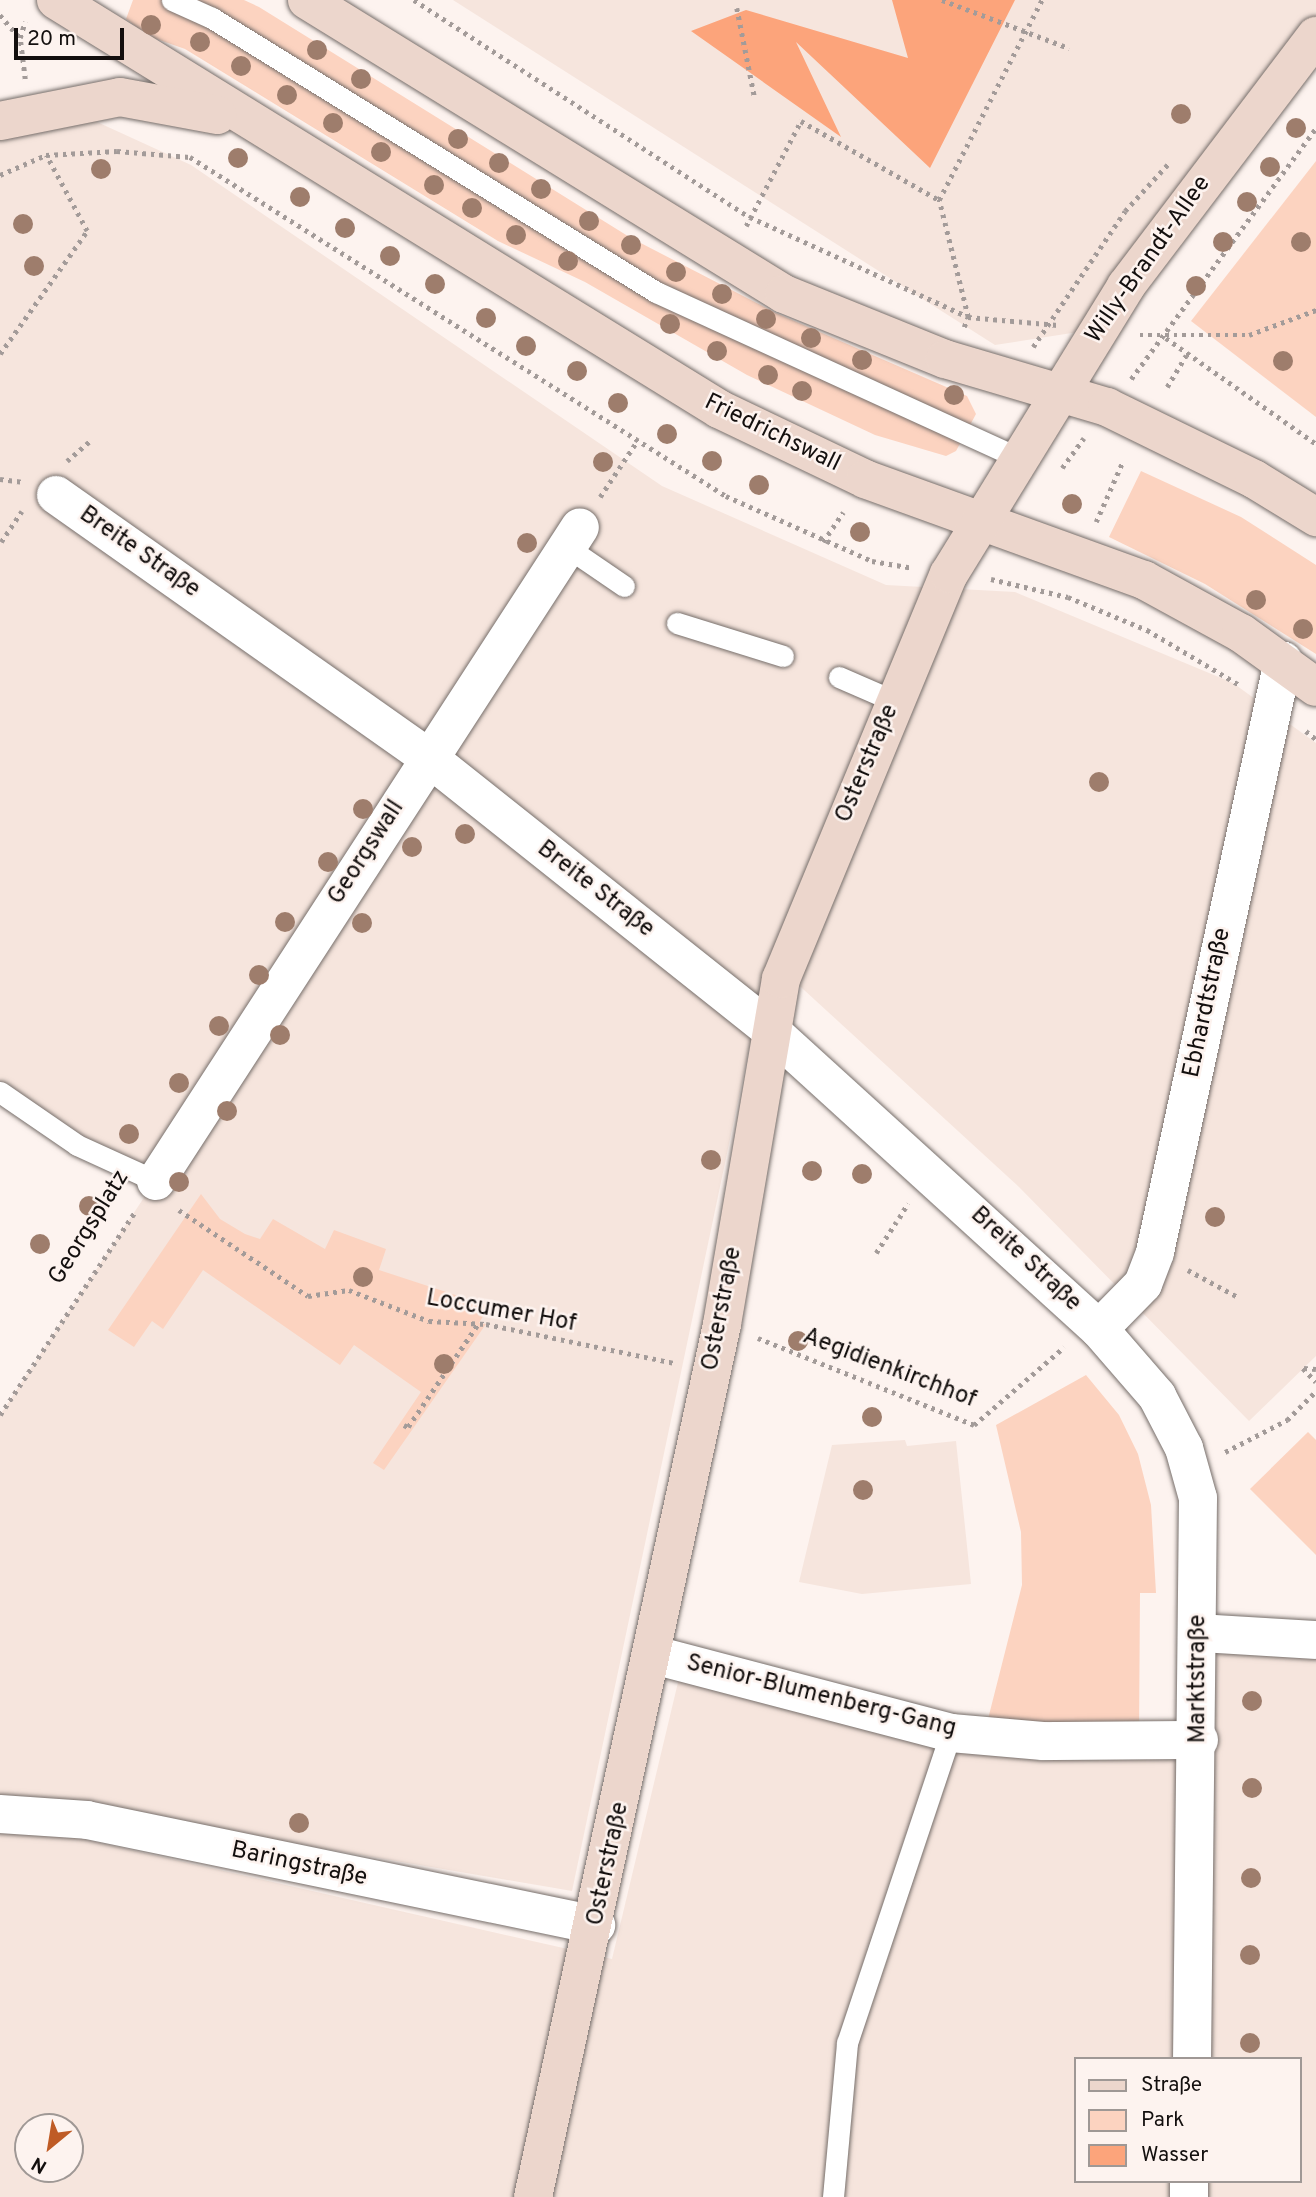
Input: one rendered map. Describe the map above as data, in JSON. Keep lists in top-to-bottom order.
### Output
{
  "streets": {
    "main road": ["Willy-Brandt-Allee", "Friedrichswall", "Osterstraße"],
    "street": [
      "Breite Straße",
      "Georgswall",
      "Ebhardtstraße",
      "Marktstraße",
      "Senior-Blumenberg-Gang",
      "Baringstraße"
    ],
    "lane": ["Georgsplatz"],
    "path": ["Loccumer Hof", "Aegidienkirchhof"]
  },
  "crossings": [
    ["Willy-Brandt-Allee", "Osterstraße"],
    ["Friedrichswall", "Osterstraße"],
    ["Friedrichswall", "Ebhardtstraße"],
    ["Breite Straße", "Osterstraße"],
    ["Breite Straße", "Georgswall"],
    ["Breite Straße", "Ebhardtstraße"],
    ["Breite Straße", "Aegidienkirchhof"],
    ["Breite Straße", "Marktstraße"],
    ["Osterstraße", "Loccumer Hof"],
    ["Osterstraße", "Aegidienkirchhof"],
    ["Osterstraße", "Senior-Blumenberg-Gang"],
    ["Osterstraße", "Baringstraße"],
    ["Georgswall", "Georgsplatz"],
    ["Ebhardtstraße", "Aegidienkirchhof"],
    ["Ebhardtstraße", "Marktstraße"],
    ["Aegidienkirchhof", "Marktstraße"],
    ["Marktstraße", "Senior-Blumenberg-Gang"]
  ],
  "legend": ["Straße", "Park", "Wasser"],
  "scale_bar": "20 m",
  "north": "bottom left"
}
